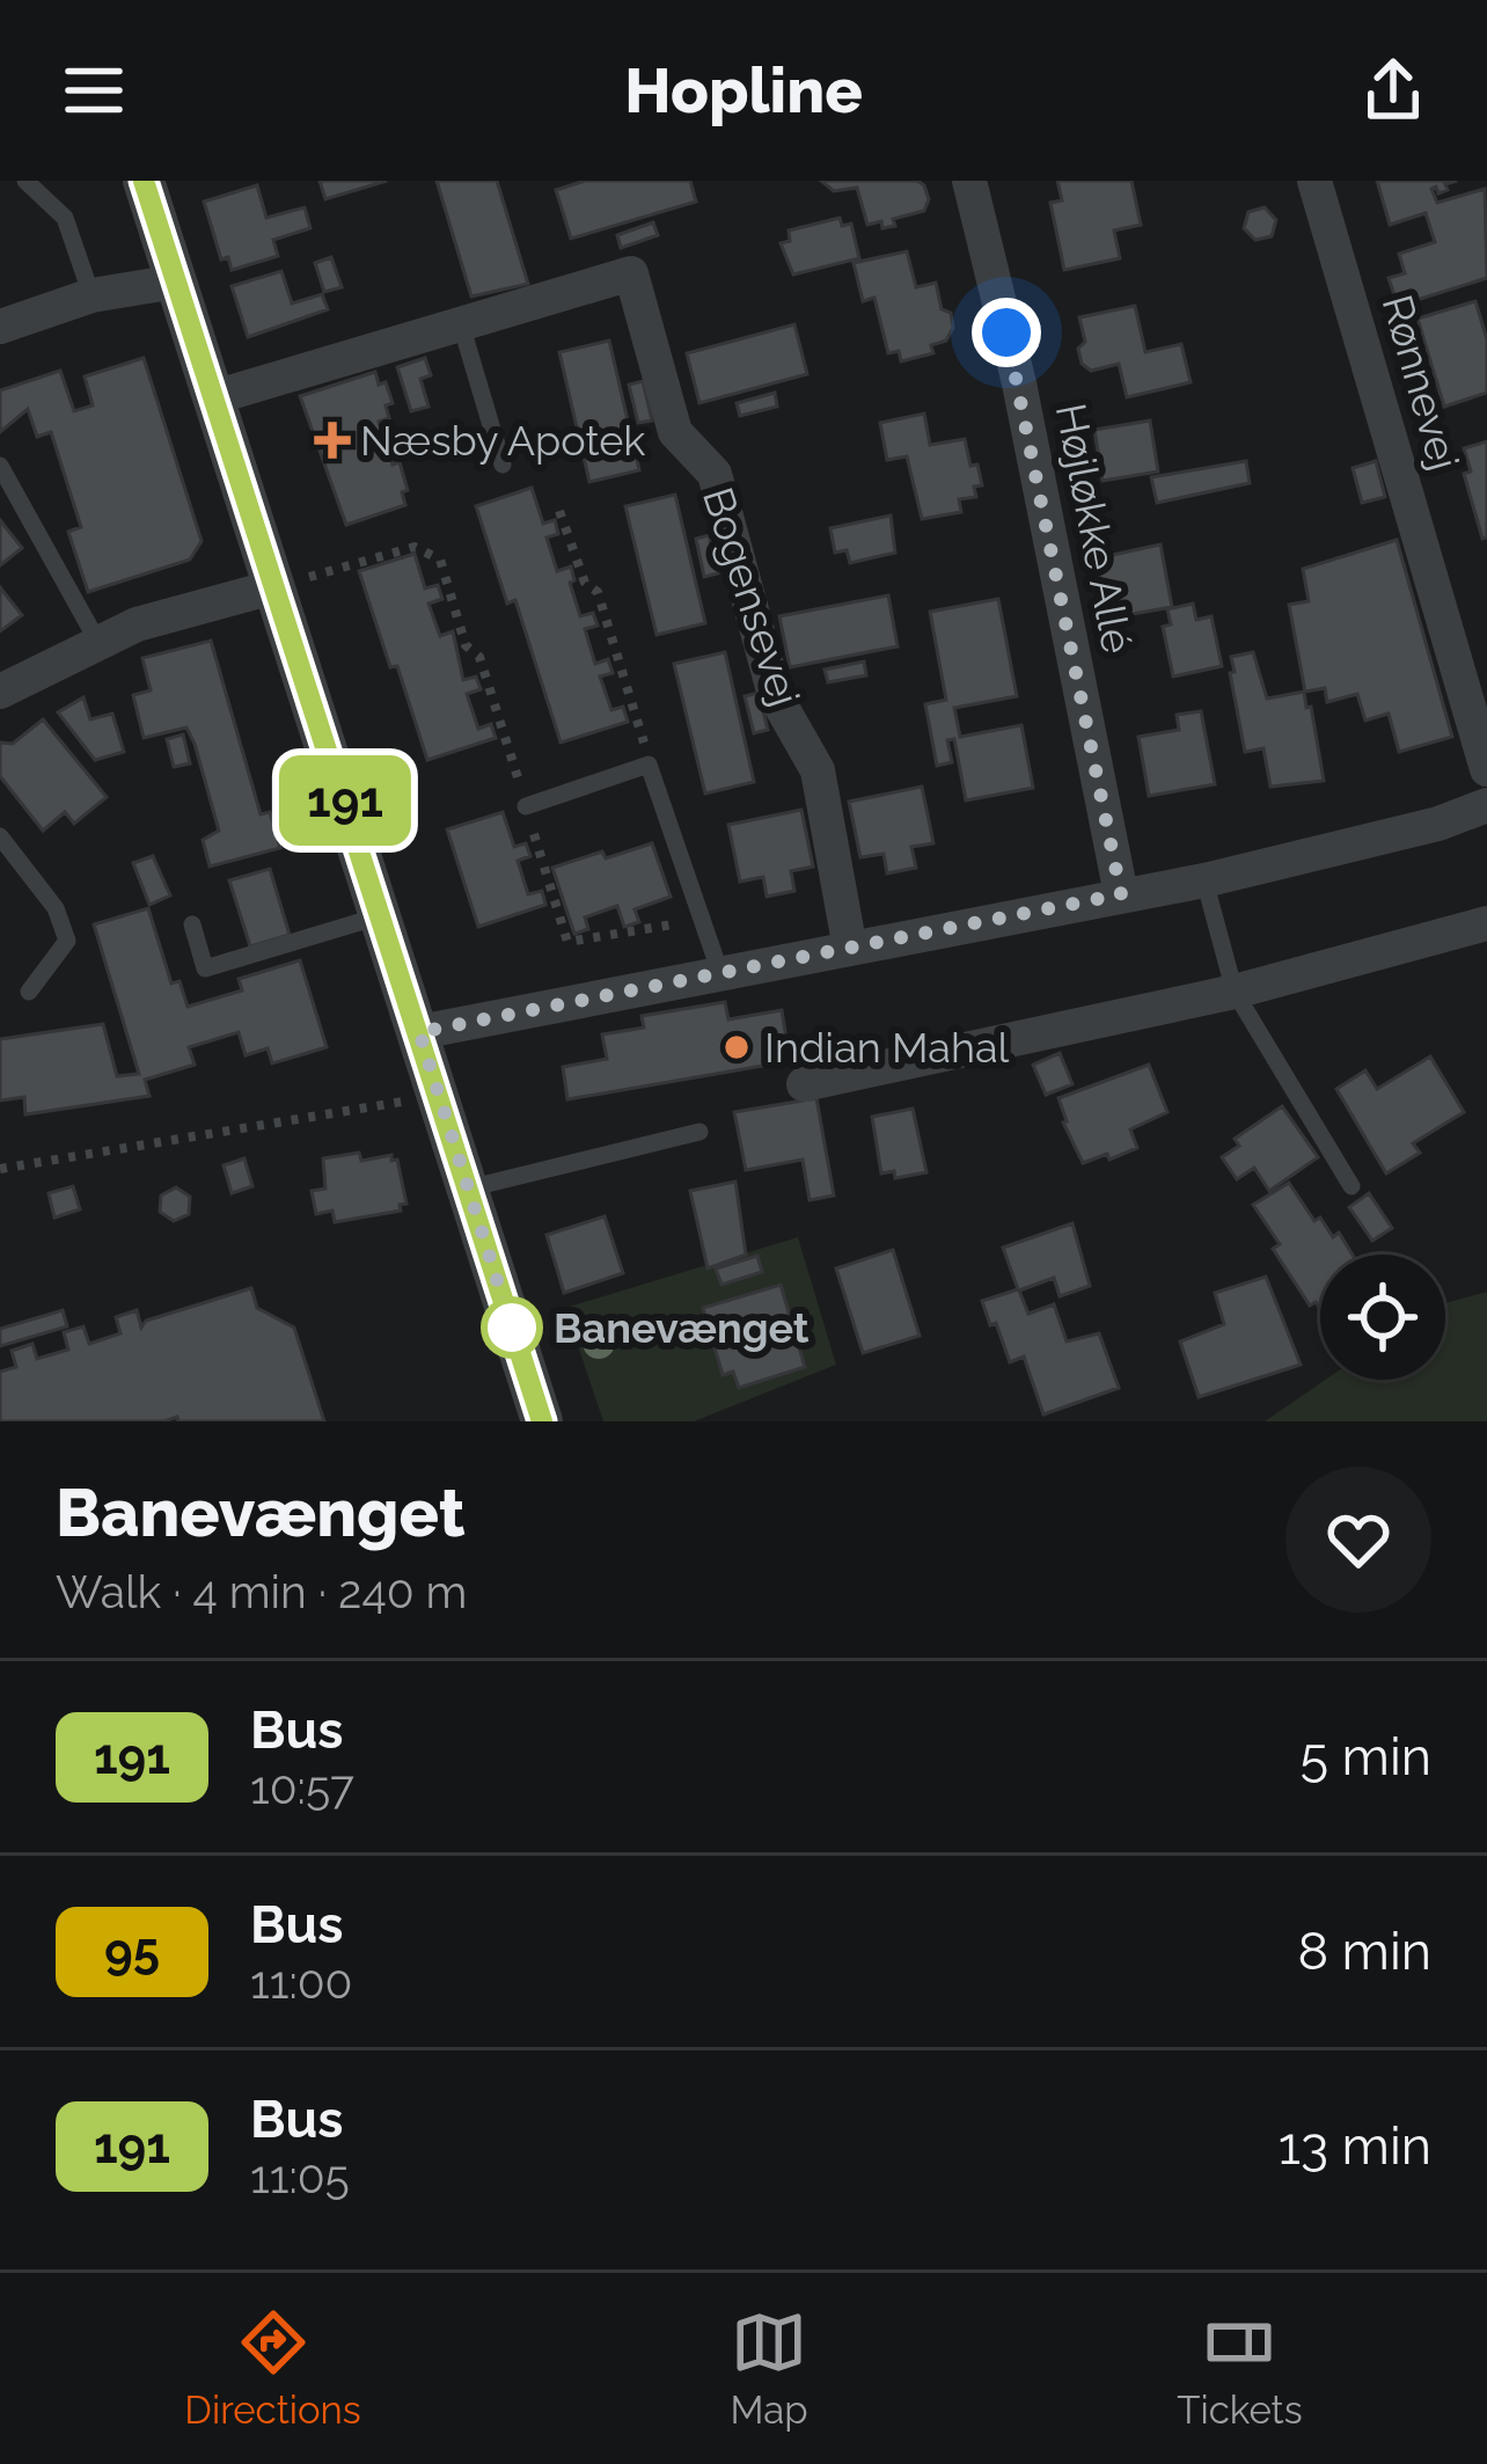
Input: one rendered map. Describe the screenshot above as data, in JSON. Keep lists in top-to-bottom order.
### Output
{
  "streets": {
    "street": ["Rønnevej", "Højløkke Allé", "Bogensevej"]
  },
  "places": {
    "health": ["Næsby Apotek"],
    "other": ["Indian Mahal", "Banevænget"]
  },
  "lines": ["bus line 191"],
  "page": {
    "header": "Hopline",
    "on_map": "191",
    "heading": ["Banevænget", "Walk · 4 min · 240 m"],
    "list": [
      {
        "mark": "191",
        "name": "Bus",
        "note": "10:57",
        "value": "5 min"
      },
      {
        "mark": "95",
        "name": "Bus",
        "note": "11:00",
        "value": "8 min"
      },
      {
        "mark": "191",
        "name": "Bus",
        "note": "11:05",
        "value": "13 min"
      }
    ],
    "tabs": ["Directions", "Map", "Tickets"]
  }
}
